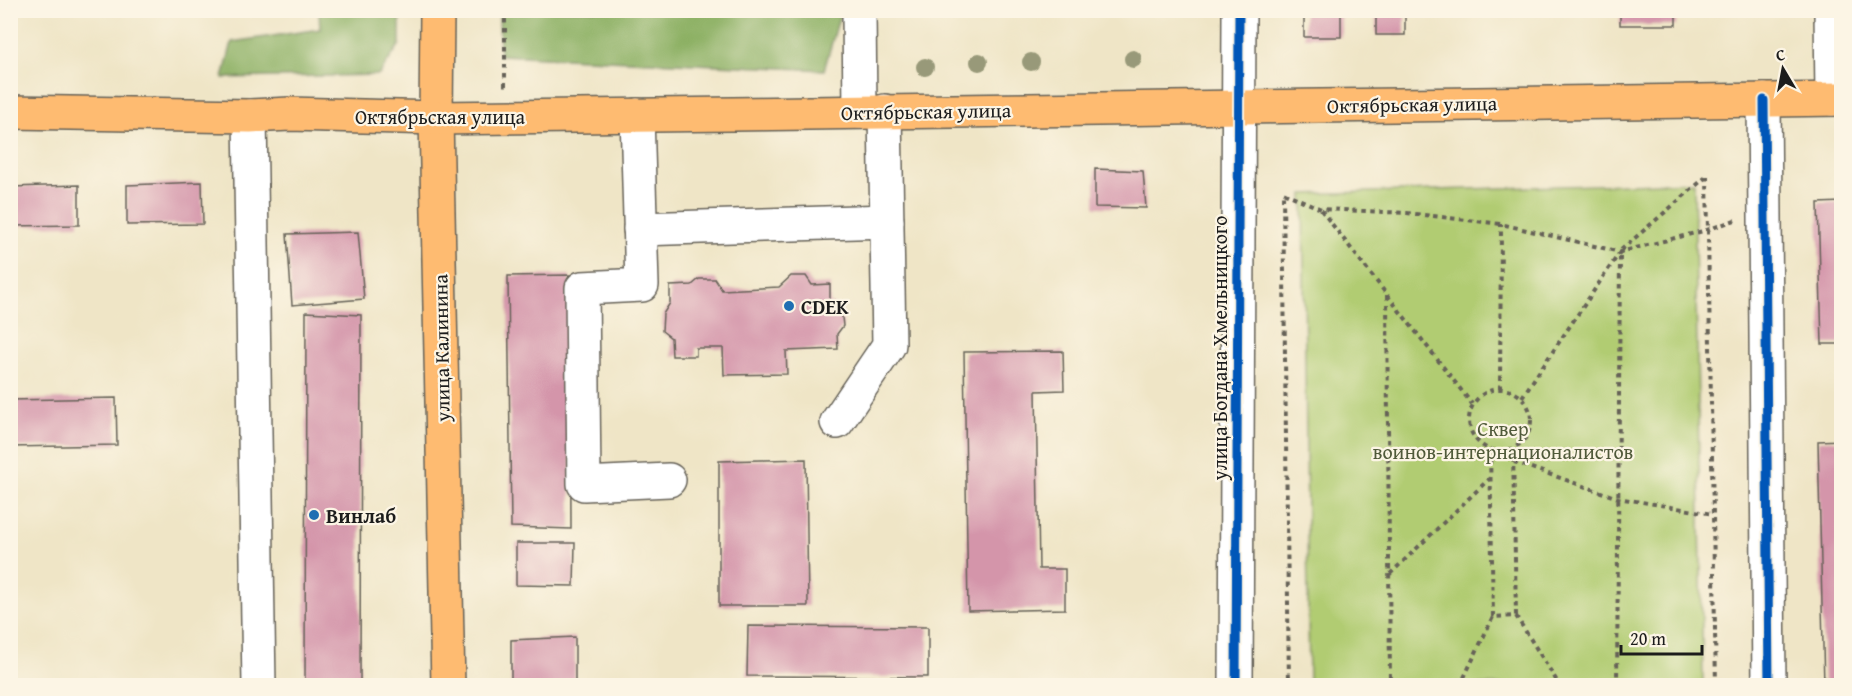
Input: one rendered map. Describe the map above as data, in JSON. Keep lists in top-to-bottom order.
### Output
{
  "streets": {
    "main road": ["Октябрьская улица", "улица Калинина"],
    "street": ["улица Богдана Хмельницкого"]
  },
  "crossings": [
    ["Октябрьская улица", "улица Калинина"],
    ["Октябрьская улица", "улица Богдана Хмельницкого"]
  ],
  "parks": ["Сквер воинов-интернационалистов"],
  "places": ["CDEK", "Винлаб"],
  "scale_bar": "20 m",
  "north": "top"
}
